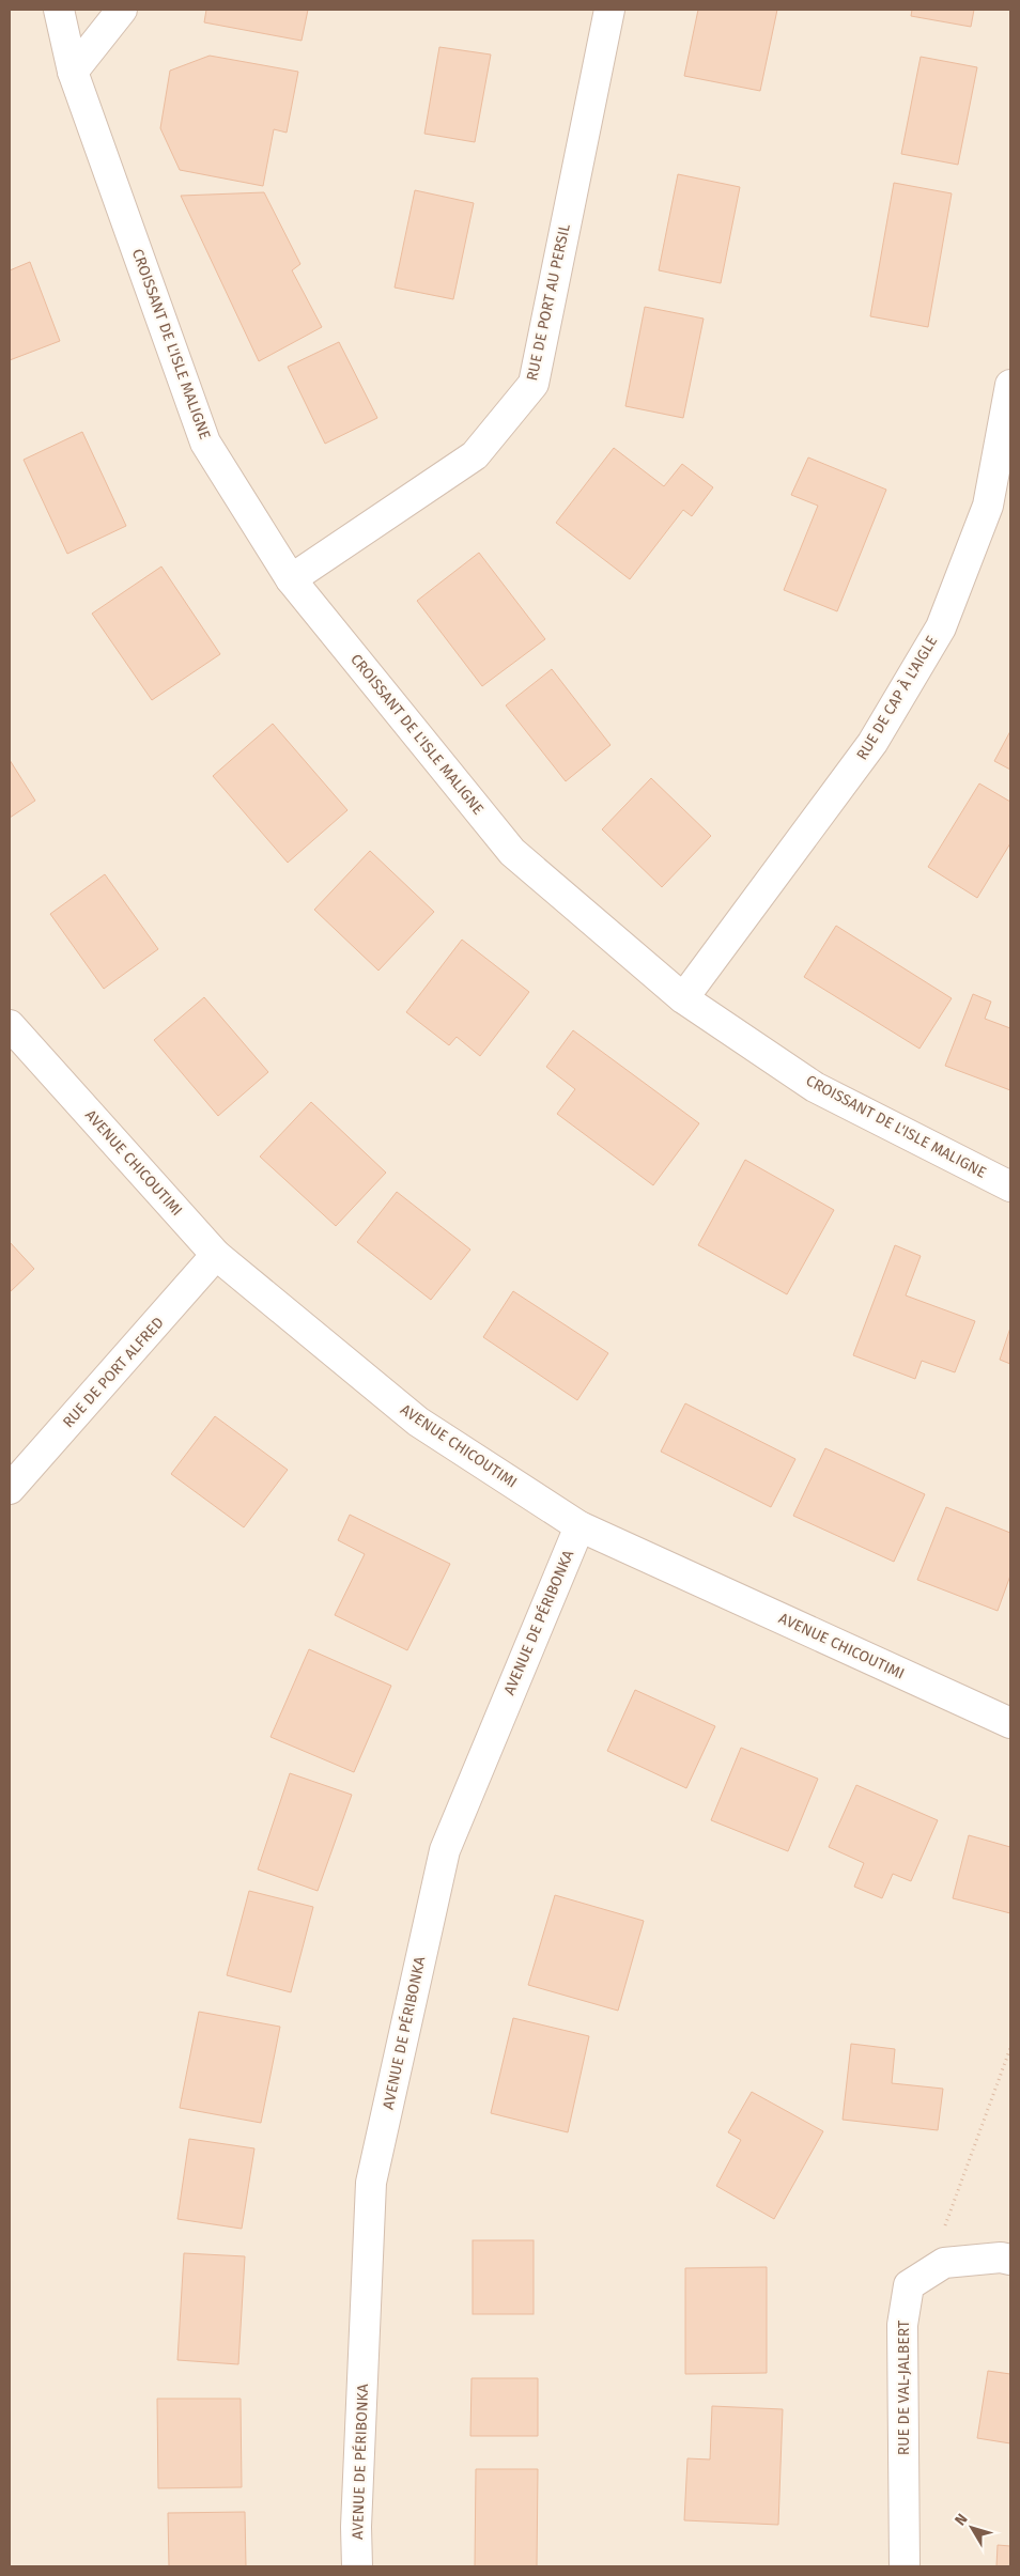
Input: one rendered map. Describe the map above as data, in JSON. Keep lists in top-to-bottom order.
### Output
{
  "streets": {
    "street": [
      "RUE DE PORT AU PERSIL",
      "CROISSANT DE L'ISLE MALIGNE",
      "RUE DE CAP À L'AIGLE",
      "AVENUE CHICOUTIMI",
      "RUE DE PORT ALFRED",
      "AVENUE DE PÉRIBONKA",
      "RUE DE VAL-JALBERT"
    ]
  },
  "crossings": [
    ["RUE DE PORT AU PERSIL", "CROISSANT DE L'ISLE MALIGNE"],
    ["CROISSANT DE L'ISLE MALIGNE", "RUE DE CAP À L'AIGLE"],
    ["AVENUE CHICOUTIMI", "RUE DE PORT ALFRED"],
    ["AVENUE CHICOUTIMI", "AVENUE DE PÉRIBONKA"]
  ],
  "north": "top left"
}
